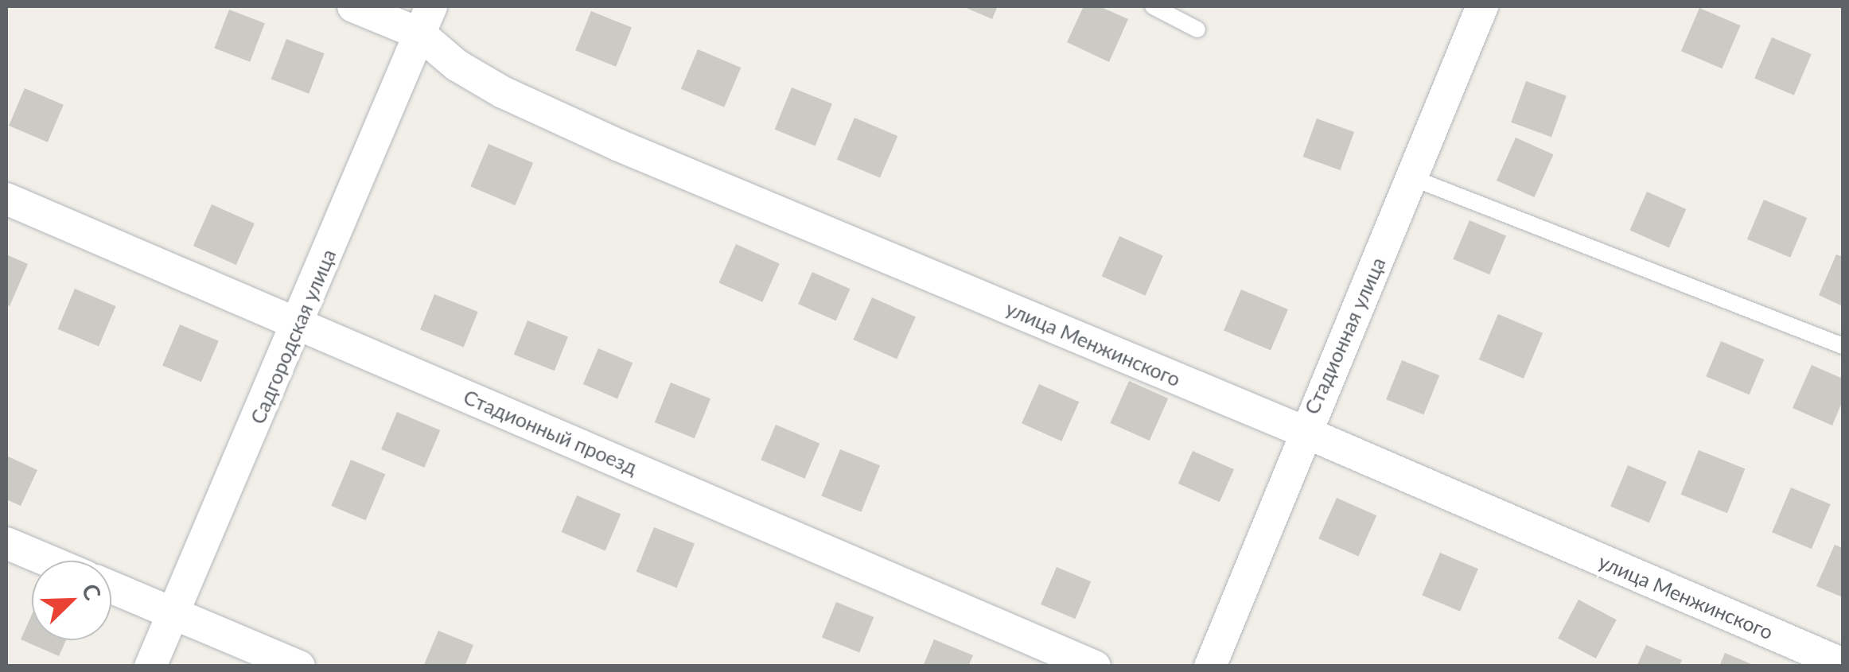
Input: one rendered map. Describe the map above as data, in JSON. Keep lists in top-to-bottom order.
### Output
{
  "streets": {
    "street": [
      "Стадионная улица",
      "Садгородская улица",
      "улица Менжинского",
      "Стадионный проезд"
    ]
  },
  "crossings": [
    ["Стадионная улица", "улица Менжинского"],
    ["Садгородская улица", "улица Менжинского"],
    ["Садгородская улица", "Стадионный проезд"]
  ],
  "north": "top right"
}
